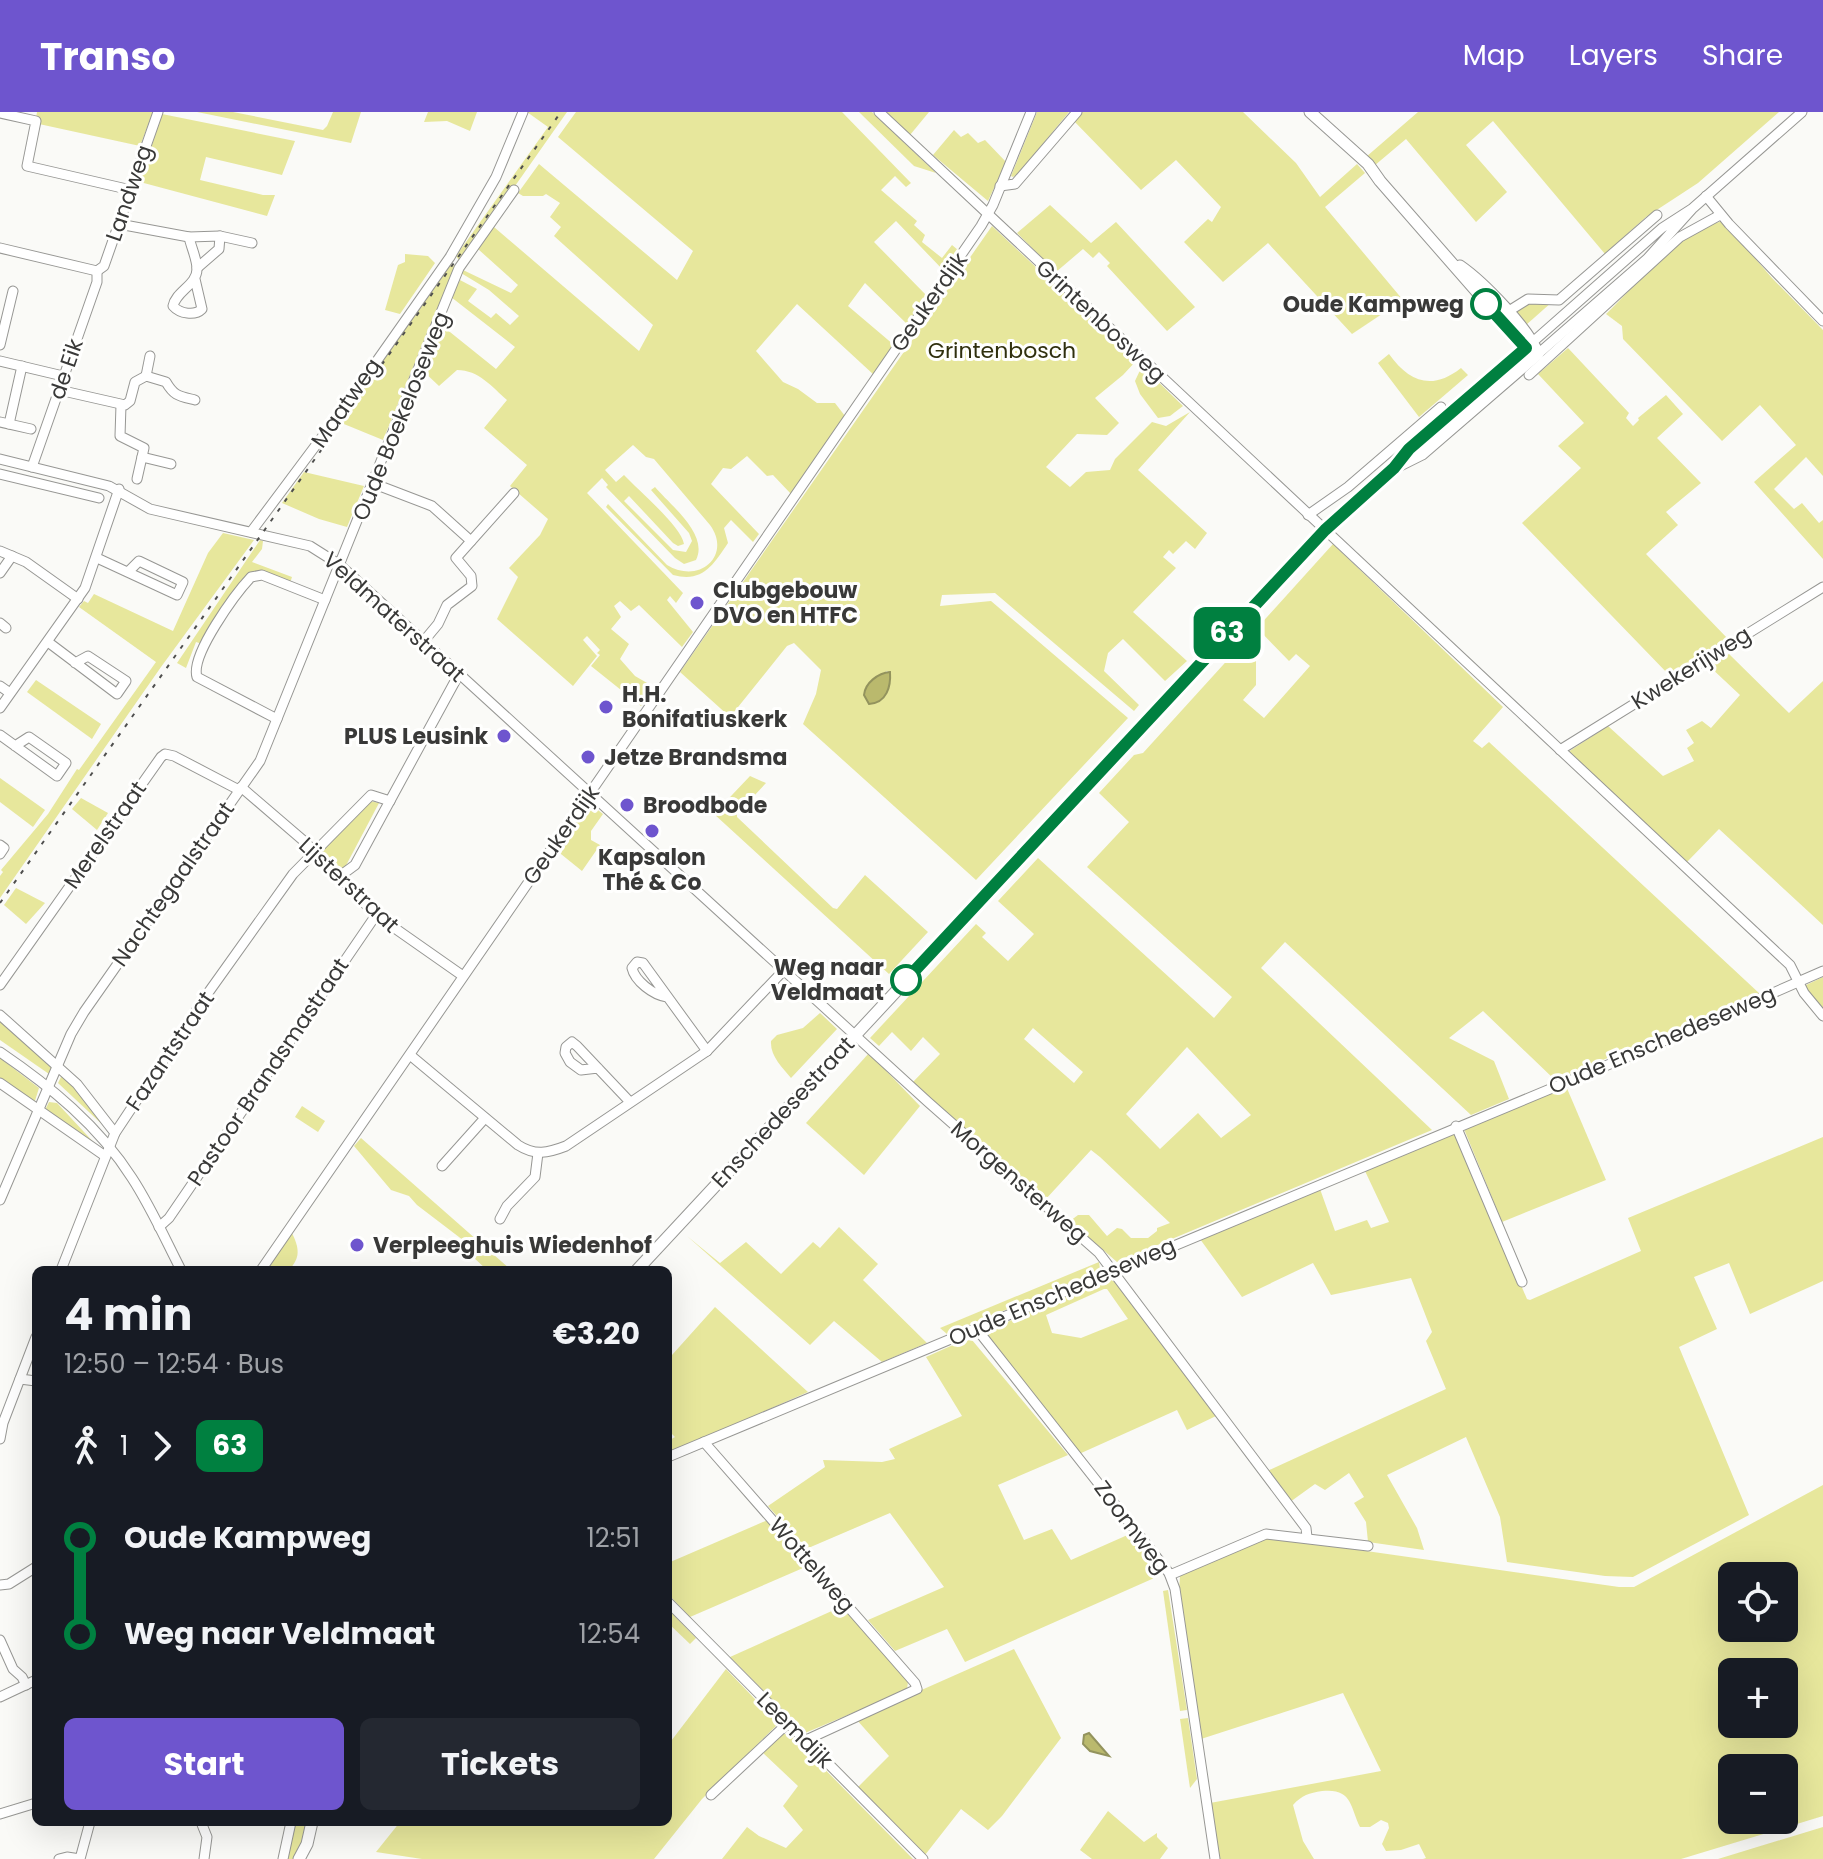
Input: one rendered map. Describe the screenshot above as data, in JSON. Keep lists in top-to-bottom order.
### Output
{
  "streets": {
    "main road": ["Enschedesestraat"],
    "street": [
      "Landweg",
      "Geukerdijk",
      "Grintenbosweg",
      "de Eik",
      "Maatweg",
      "Oude Boekeloseweg",
      "Veldmaterstraat",
      "Kwekerijweg",
      "Merelstraat",
      "Nachtegaalstraat",
      "Lijsterstraat",
      "Oude Enschedeseweg",
      "Fazantstraat",
      "Pastoor Brandsmastraat",
      "Morgensterweg",
      "Zoomweg",
      "Wottelweg",
      "Leemdijk"
    ]
  },
  "crossings": [
    ["Landweg", "de Eik"],
    ["Geukerdijk", "Grintenbosweg"],
    ["Geukerdijk", "Veldmaterstraat"],
    ["Geukerdijk", "Lijsterstraat"],
    ["Grintenbosweg", "Enschedesestraat"],
    ["de Eik", "Veldmaterstraat"],
    ["Maatweg", "Veldmaterstraat"],
    ["Oude Boekeloseweg", "Veldmaterstraat"],
    ["Oude Boekeloseweg", "Nachtegaalstraat"],
    ["Veldmaterstraat", "Nachtegaalstraat"],
    ["Veldmaterstraat", "Enschedesestraat"],
    ["Veldmaterstraat", "Morgensterweg"],
    ["Merelstraat", "Nachtegaalstraat"],
    ["Merelstraat", "Lijsterstraat"],
    ["Nachtegaalstraat", "Lijsterstraat"],
    ["Lijsterstraat", "Fazantstraat"],
    ["Lijsterstraat", "Pastoor Brandsmastraat"],
    ["Oude Enschedeseweg", "Morgensterweg"],
    ["Oude Enschedeseweg", "Zoomweg"],
    ["Oude Enschedeseweg", "Wottelweg"],
    ["Enschedesestraat", "Morgensterweg"],
    ["Wottelweg", "Leemdijk"]
  ],
  "parks": ["Grintenbosch"],
  "places": [
    "Oude Kampweg",
    "Clubgebouw DVO en HTFC",
    "H.H. Bonifatiuskerk",
    "PLUS Leusink",
    "Jetze Brandsma",
    "Broodbode",
    "Kapsalon Thé & Co",
    "Weg naar Veldmaat",
    "Verpleeghuis Wiedenhof"
  ],
  "lines": ["bus line 63"],
  "page": {
    "header": "Transo",
    "nav": ["Map", "Layers", "Share"],
    "on_map": "63",
    "heading": ["4 min", "12:50 – 12:54 · Bus", "€3.20"],
    "legs": ["1", "63"],
    "list": [
      {
        "name": "Oude Kampweg",
        "value": "12:51"
      },
      {
        "name": "Weg naar Veldmaat",
        "value": "12:54"
      }
    ],
    "map_buttons": ["+", "−"],
    "buttons": ["Start", "Tickets"]
  }
}
